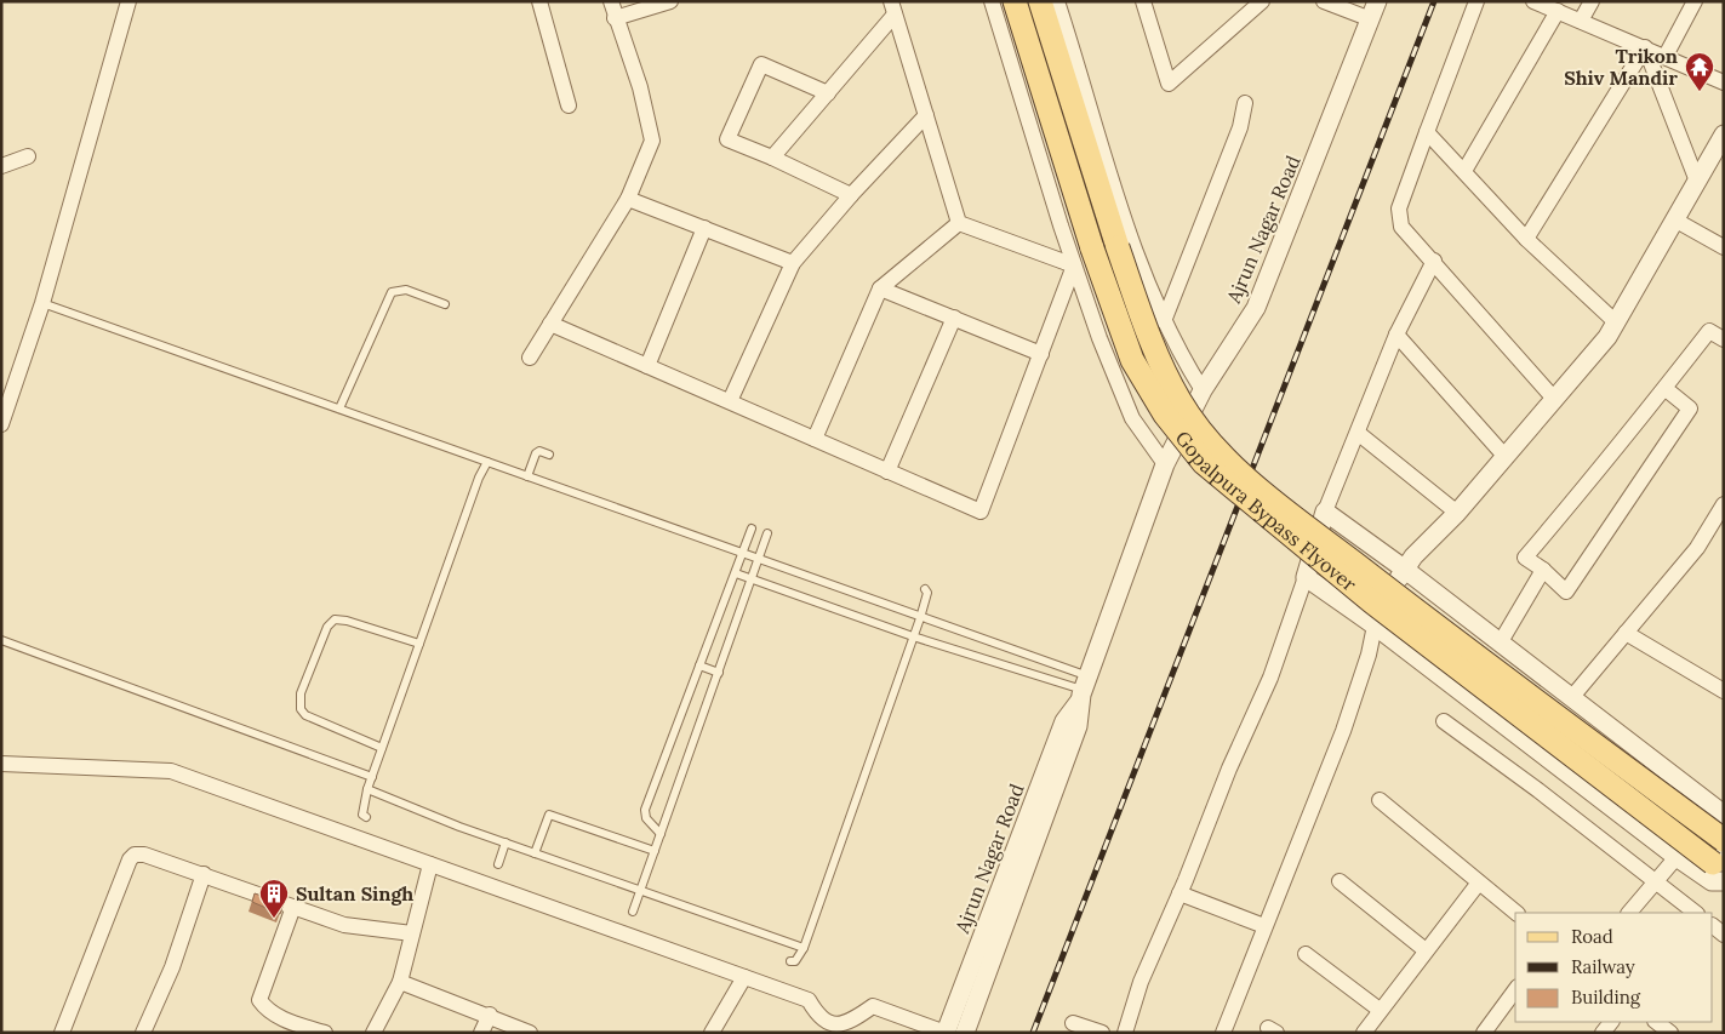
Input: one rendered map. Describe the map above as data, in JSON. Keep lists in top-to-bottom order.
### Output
{
  "streets": {
    "main road": ["Gopalpura Bypass Flyover"],
    "street": ["Ajrun Nagar Road"]
  },
  "places": {
    "temple": ["Trikon Shiv Mandir"],
    "building": ["Sultan Singh"]
  },
  "legend": ["Road", "Railway", "Building"]
}
